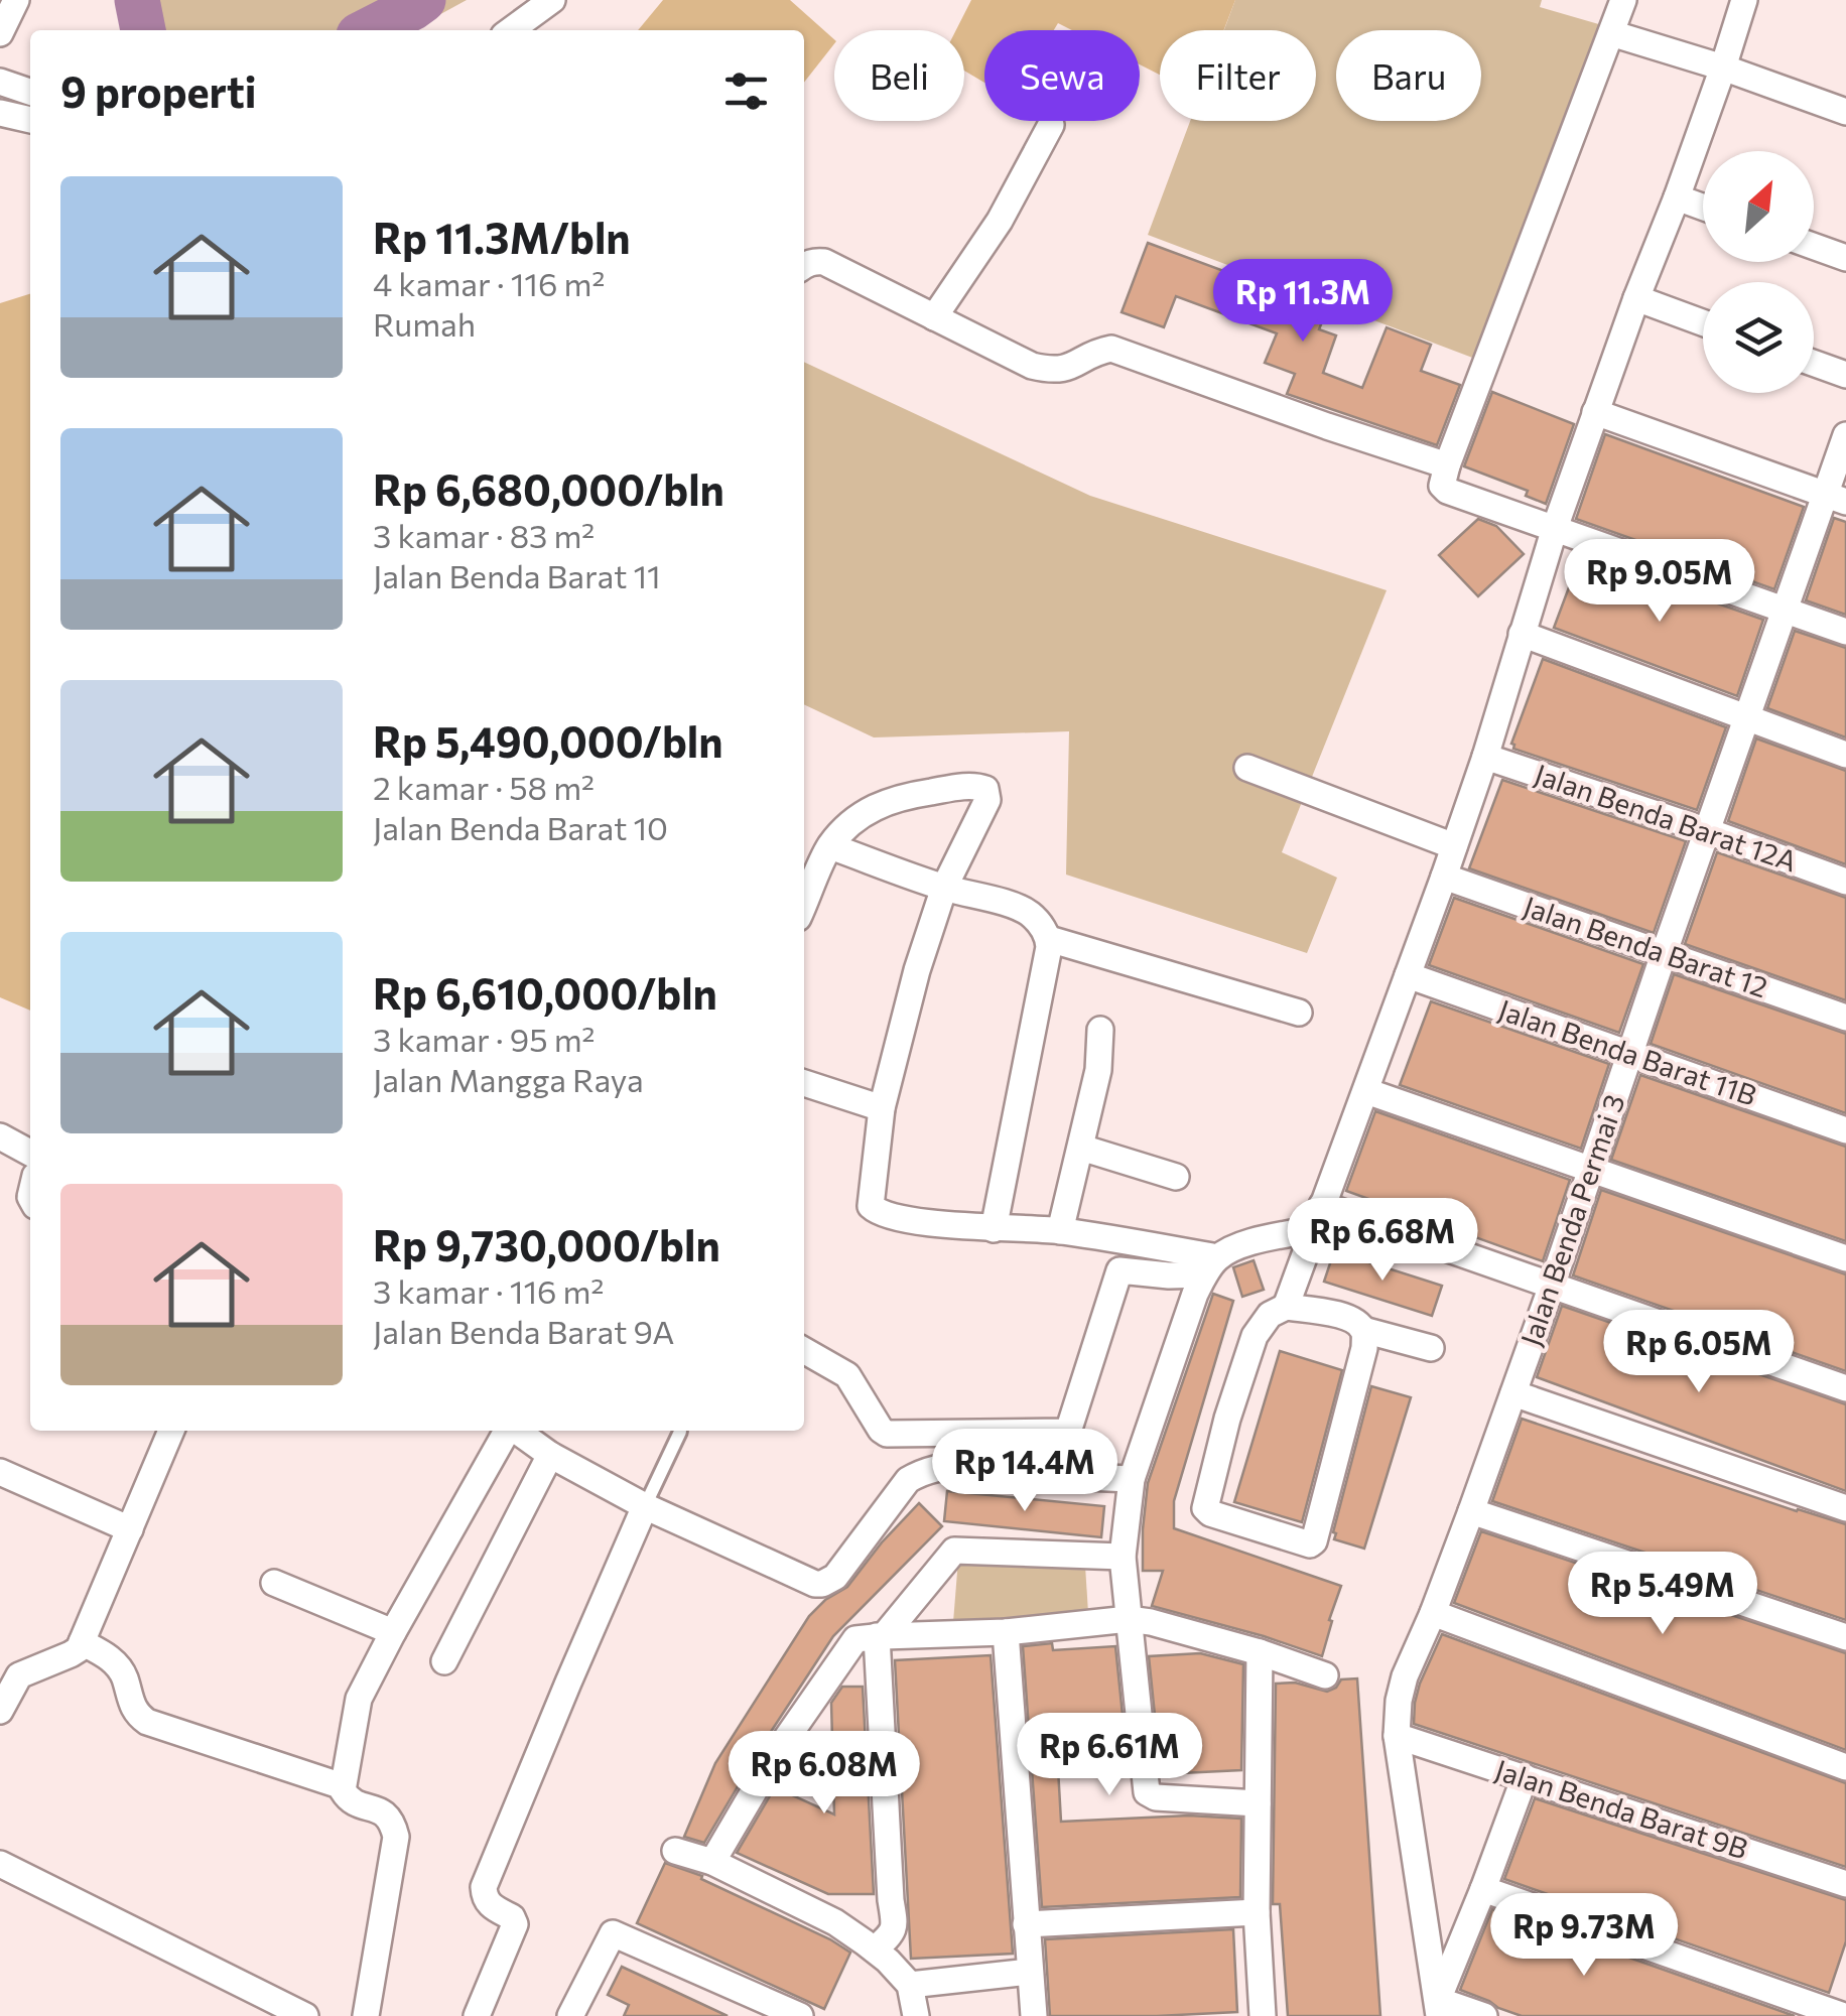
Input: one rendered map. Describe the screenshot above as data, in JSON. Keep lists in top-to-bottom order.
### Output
{
  "streets": {
    "street": [
      "Jalan Benda Barat 12A",
      "Jalan Benda Barat 12",
      "Jalan Benda Barat 11B",
      "Jalan Benda Permai 3",
      "Jalan Benda Barat 9B"
    ]
  },
  "crossings": [
    ["Jalan Benda Barat 12A", "Jalan Benda Permai 3"],
    ["Jalan Benda Barat 12", "Jalan Benda Permai 3"],
    ["Jalan Benda Barat 11B", "Jalan Benda Permai 3"],
    ["Jalan Benda Permai 3", "Jalan Benda Barat 9B"]
  ],
  "north": "top right",
  "page": {
    "chip": [
      "Beli",
      "Sewa",
      "Filter",
      "Baru"
    ],
    "heading": "9 properti",
    "list": [
      {
        "name": "Rp 11.3M/bln",
        "note": "4 kamar · 116 m² · Rumah"
      },
      {
        "name": "Rp 6,680,000/bln",
        "note": "3 kamar · 83 m² · Jalan Benda Barat 11"
      },
      {
        "name": "Rp 5,490,000/bln",
        "note": "2 kamar · 58 m² · Jalan Benda Barat 10"
      },
      {
        "name": "Rp 6,610,000/bln",
        "note": "3 kamar · 95 m² · Jalan Mangga Raya"
      },
      {
        "name": "Rp 9,730,000/bln",
        "note": "3 kamar · 116 m² · Jalan Benda Barat 9A"
      }
    ],
    "price": [
      "Rp 11.3M",
      "Rp 9.05M",
      "Rp 6.68M",
      "Rp 6.05M",
      "Rp 14.4M",
      "Rp 5.49M",
      "Rp 6.61M",
      "Rp 6.08M",
      "Rp 9.73M"
    ]
  }
}
